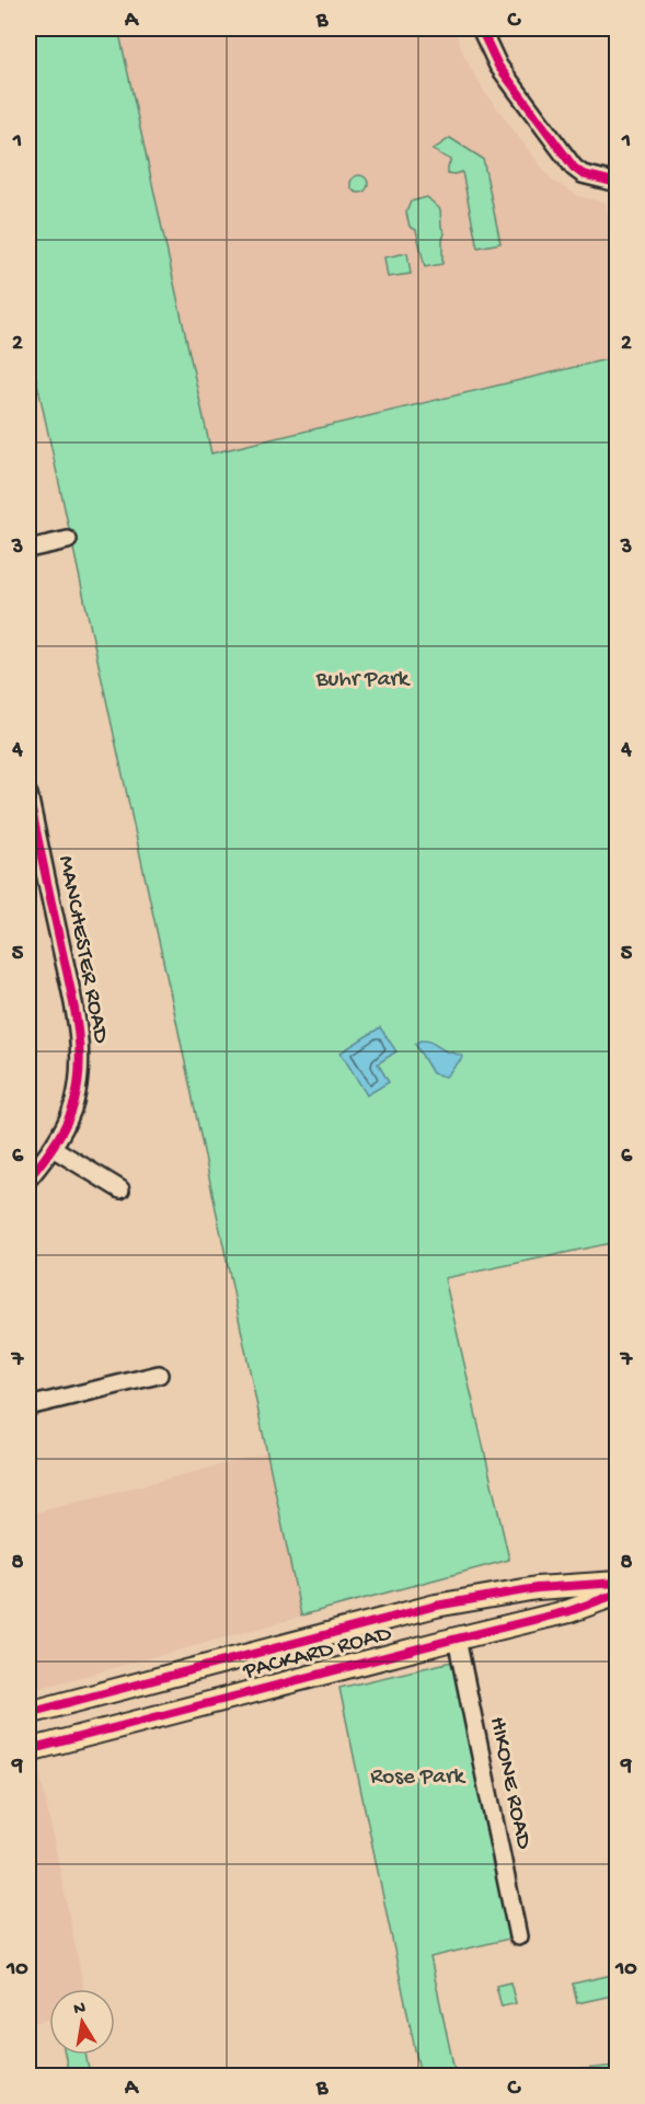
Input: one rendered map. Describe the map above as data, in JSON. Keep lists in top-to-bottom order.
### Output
{
  "streets": {
    "main road": ["PACKARD ROAD"],
    "street": ["MANCHESTER ROAD", "HIKONE ROAD"]
  },
  "crossings": [
    ["PACKARD ROAD", "HIKONE ROAD"]
  ],
  "parks": ["Buhr Park", "Rose Park"],
  "north": "top",
  "grid": {
    "columns": ["A", "B", "C"],
    "rows": [
      "1",
      "2",
      "3",
      "4",
      "5",
      "6",
      "7",
      "8",
      "9",
      "10"
    ]
  }
}
